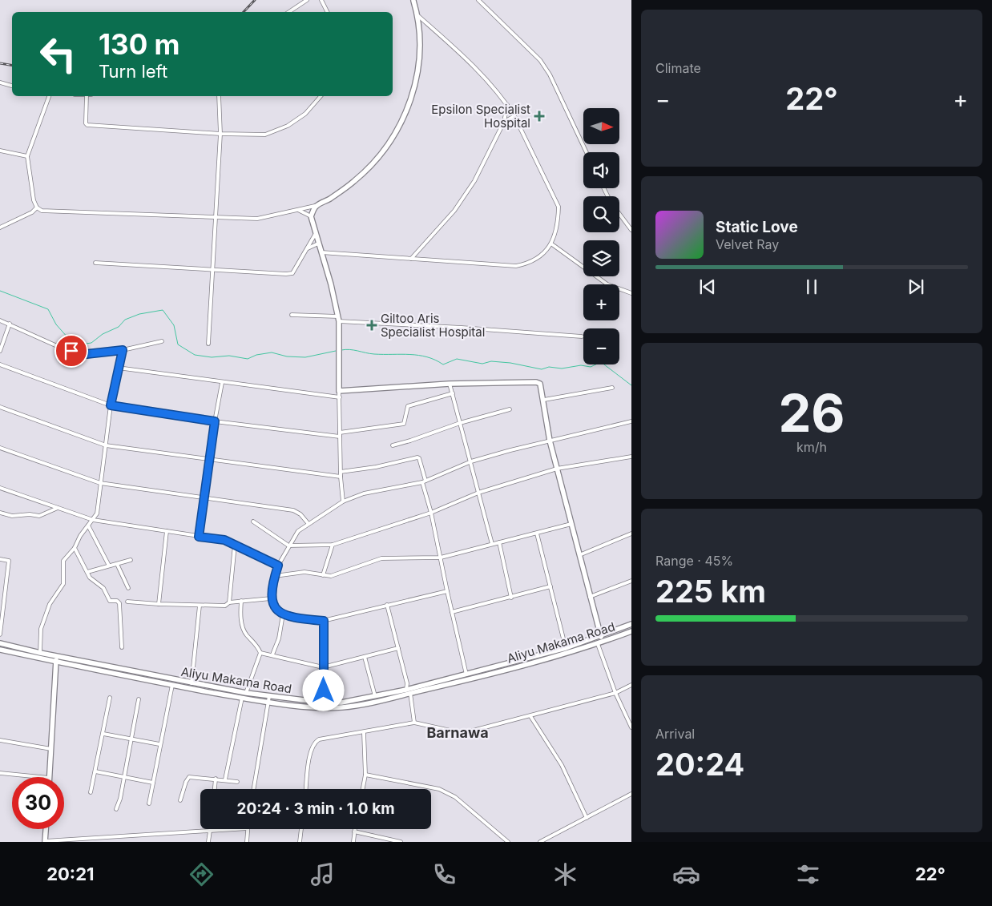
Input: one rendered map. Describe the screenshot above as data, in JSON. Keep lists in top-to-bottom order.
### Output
{
  "streets": {
    "street": ["Aliyu Makama Road"]
  },
  "districts": ["Barnawa"],
  "places": {
    "health": ["Epsilon Specialist Hospital", "Giltoo Aris Specialist Hospital"]
  },
  "north": "right",
  "page": {
    "tile": [
      "Climate",
      ["26", "km/h"],
      ["Range · 45%", "225 km"],
      ["Arrival", "20:24"]
    ],
    "turn": ["130 m", "Turn left"],
    "heat": ["−", "22°", "+"],
    "map_buttons": ["+", "−"],
    "song": ["Static Love", "Velvet Ray"],
    "limit": "30",
    "trip": "20:24 · 3 min · 1.0 km",
    "tabs": ["20:21", "22°"]
  }
}
